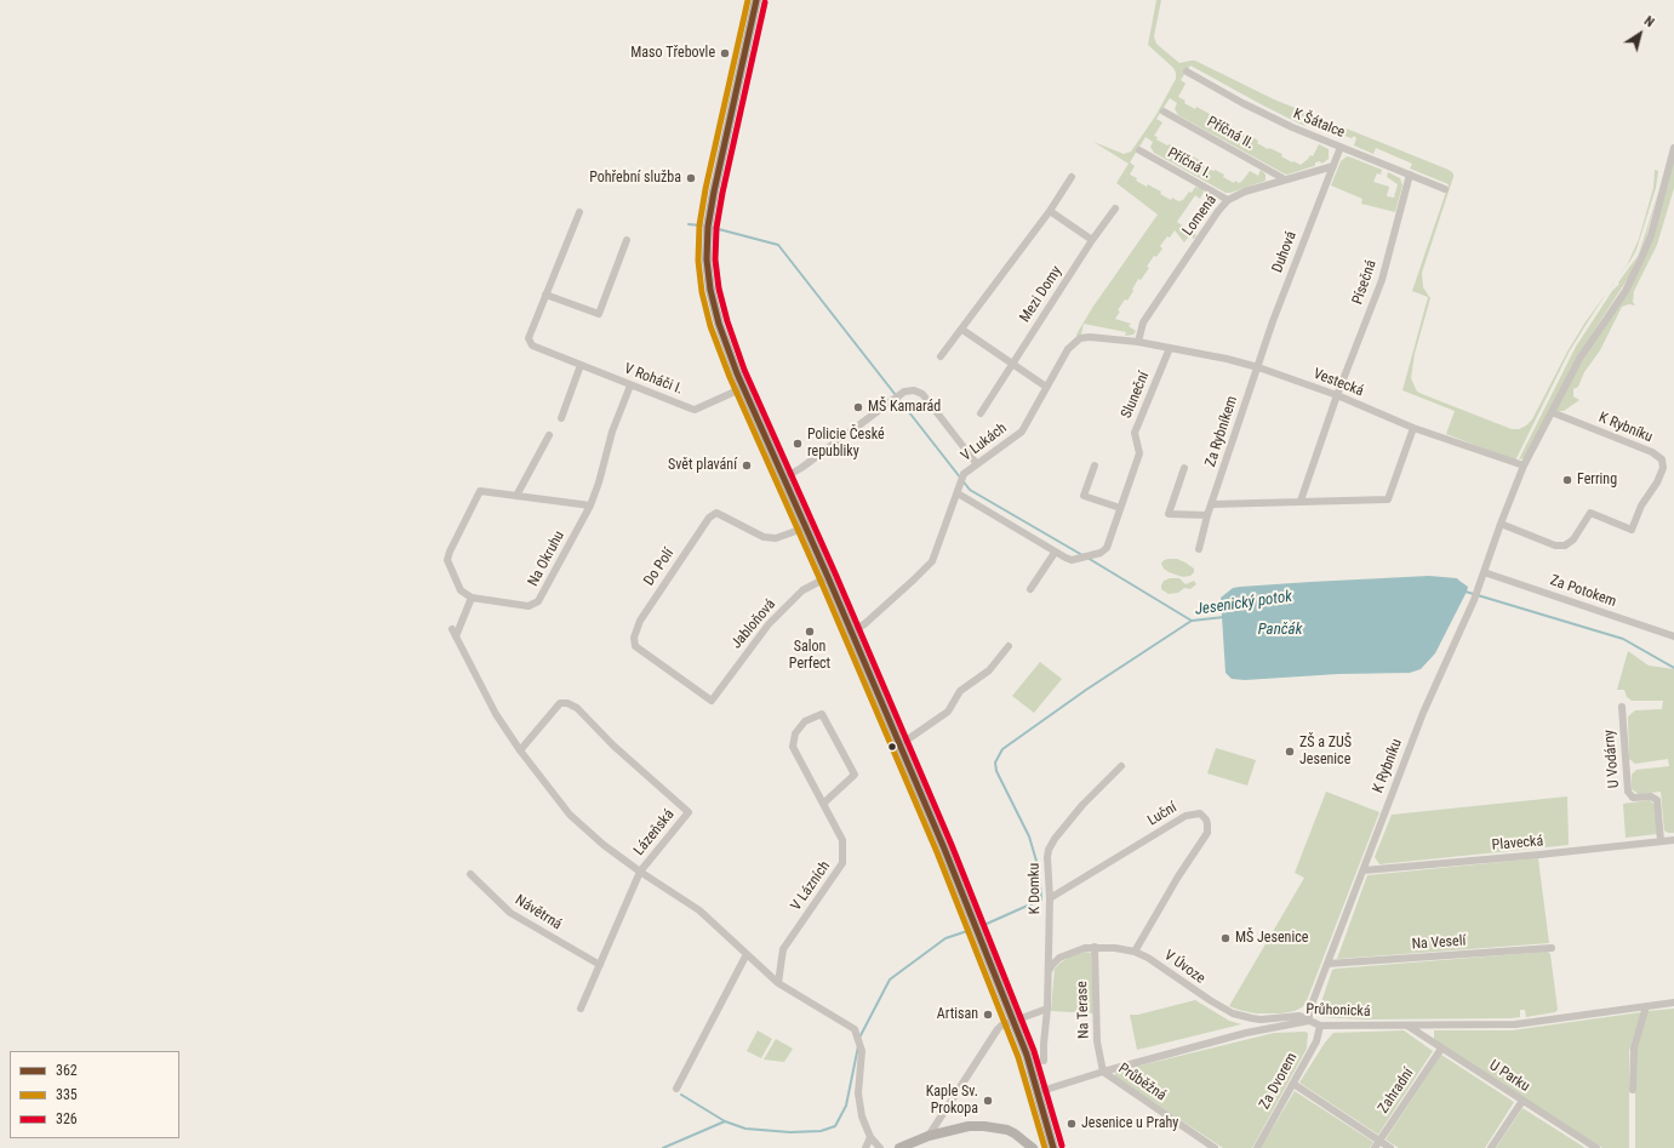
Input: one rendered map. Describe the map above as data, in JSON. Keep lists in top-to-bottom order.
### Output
{
  "streets": {
    "street": [
      "K Šátalce",
      "Příčná II.",
      "Příčná I.",
      "Lomená",
      "Duhová",
      "Písečná",
      "Mezi Domy",
      "V Roháči I.",
      "Vestecká",
      "Sluneční",
      "K Rybníku",
      "Za Rybníkem",
      "V Lukách",
      "Na Okruhu",
      "Do Polí",
      "Za Potokem",
      "Jabloňová",
      "U Vodárny",
      "Luční",
      "Lázeňská",
      "Plavecká",
      "V Lázních",
      "K Domku",
      "Návětrná",
      "Na Veselí",
      "V Úvoze",
      "Na Terase",
      "Průhonická",
      "U Parku",
      "Za Dvorem",
      "Průběžná",
      "Zahradní"
    ]
  },
  "crossings": [
    ["K Šátalce", "Duhová"],
    ["K Šátalce", "Písečná"],
    ["Příčná II.", "Lomená"],
    ["Příčná I.", "Lomená"],
    ["Lomená", "Duhová"],
    ["Lomená", "Vestecká"],
    ["Lomená", "V Lukách"],
    ["Duhová", "Vestecká"],
    ["Duhová", "Za Rybníkem"],
    ["Písečná", "Vestecká"],
    ["V Roháči I.", "Na Okruhu"],
    ["Vestecká", "Sluneční"],
    ["Vestecká", "K Rybníku"],
    ["Vestecká", "Za Rybníkem"],
    ["Vestecká", "V Lukách"],
    ["Sluneční", "V Lukách"],
    ["K Rybníku", "Za Potokem"],
    ["K Rybníku", "Plavecká"],
    ["K Rybníku", "Na Veselí"],
    ["K Rybníku", "V Úvoze"],
    ["K Rybníku", "Průhonická"],
    ["Na Okruhu", "Lázeňská"],
    ["Do Polí", "Jabloňová"],
    ["U Vodárny", "Plavecká"],
    ["Luční", "K Domku"],
    ["Luční", "V Úvoze"],
    ["K Domku", "V Úvoze"],
    ["V Úvoze", "Na Terase"],
    ["V Úvoze", "Průhonická"],
    ["Na Terase", "Průhonická"],
    ["Na Terase", "Průběžná"],
    ["Průhonická", "U Parku"],
    ["Průhonická", "Za Dvorem"],
    ["Průhonická", "Průběžná"],
    ["U Parku", "Zahradní"]
  ],
  "water": ["Jesenický potok", "Pančák"],
  "places": [
    "Maso Třebovle",
    "Pohřební služba",
    "MŠ Kamarád",
    "Policie České republiky",
    "Svět plavání",
    "Ferring",
    "Salon Perfect",
    "ZŠ a ZUŠ Jesenice",
    "MŠ Jesenice",
    "Artisan",
    "Kaple Sv. Prokopa",
    "Jesenice u Prahy"
  ],
  "lines": ["transit line 362", "transit line 335", "transit line 326"],
  "legend": ["362", "335", "326"],
  "north": "top right"
}
